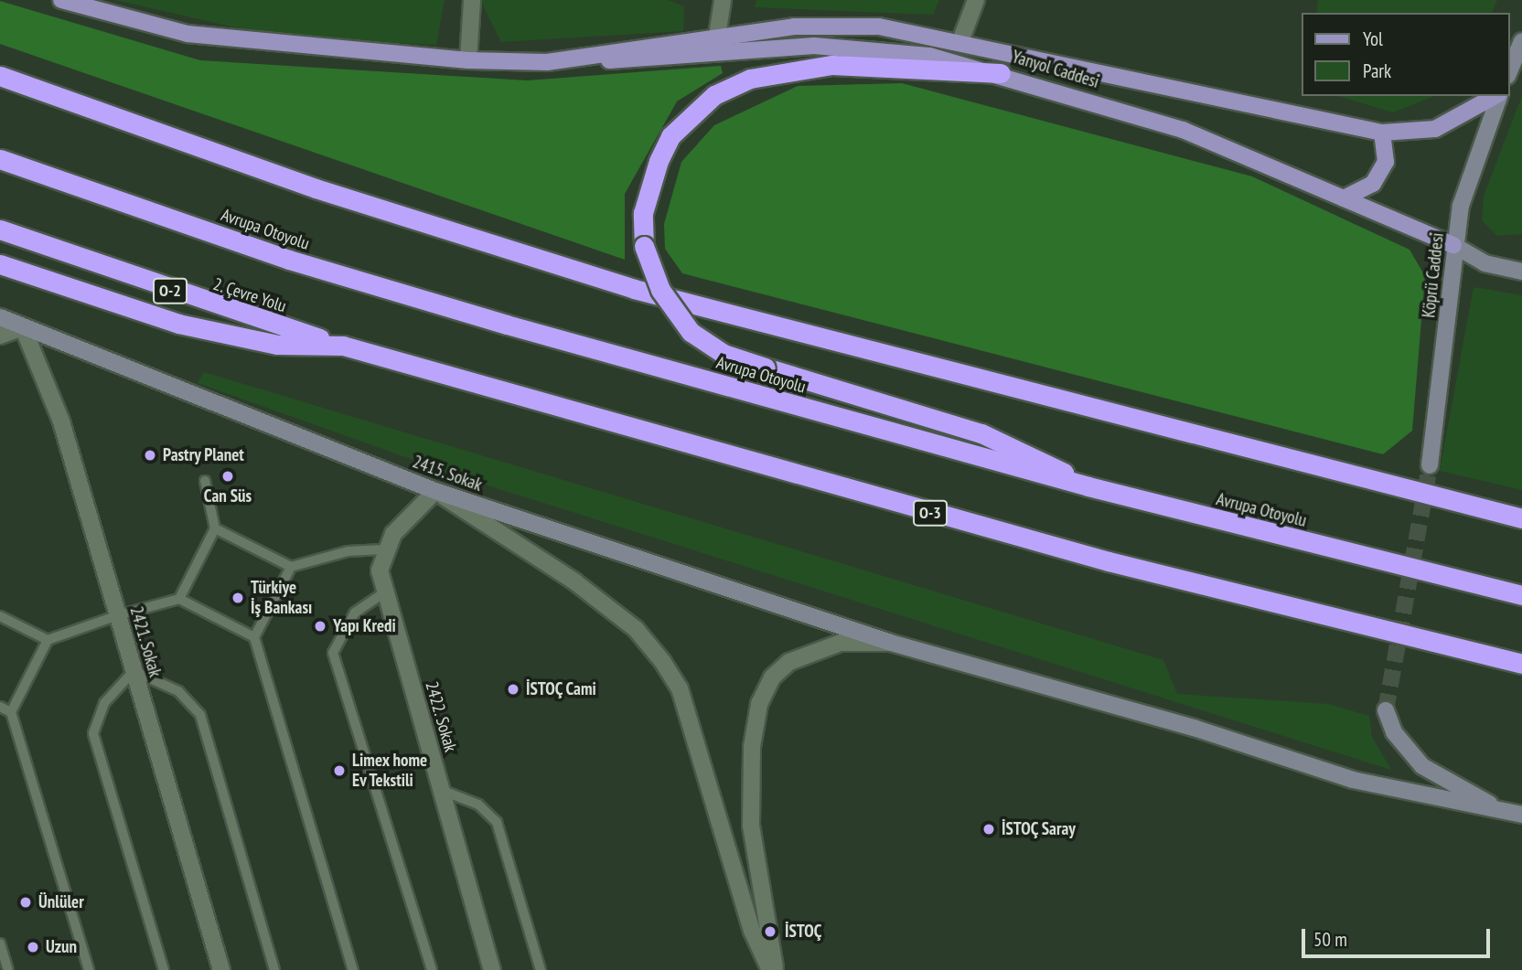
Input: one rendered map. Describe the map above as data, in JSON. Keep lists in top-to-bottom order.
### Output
{
  "streets": {
    "highway": [
      "Avrupa Otoyolu",
      "O-2",
      "2. Çevre Yolu",
      "O-3"
    ],
    "main road": ["Yanyol Caddesi", "Köprü Caddesi", "2415. Sokak"],
    "street": ["2421. Sokak", "2422. Sokak"]
  },
  "crossings": [
    ["Yanyol Caddesi", "Köprü Caddesi"],
    ["2. Çevre Yolu", "O-3"],
    ["2415. Sokak", "2421. Sokak"]
  ],
  "places": [
    "Pastry Planet",
    "Can Süs",
    "Türkiye İş Bankası",
    "Yapı Kredi",
    "İSTOÇ Cami",
    "Limex home Ev Tekstili",
    "İSTOÇ Saray",
    "Ünlüler",
    "İSTOÇ",
    "Uzun"
  ],
  "legend": ["Yol", "Park"],
  "scale_bar": "50 m"
}
